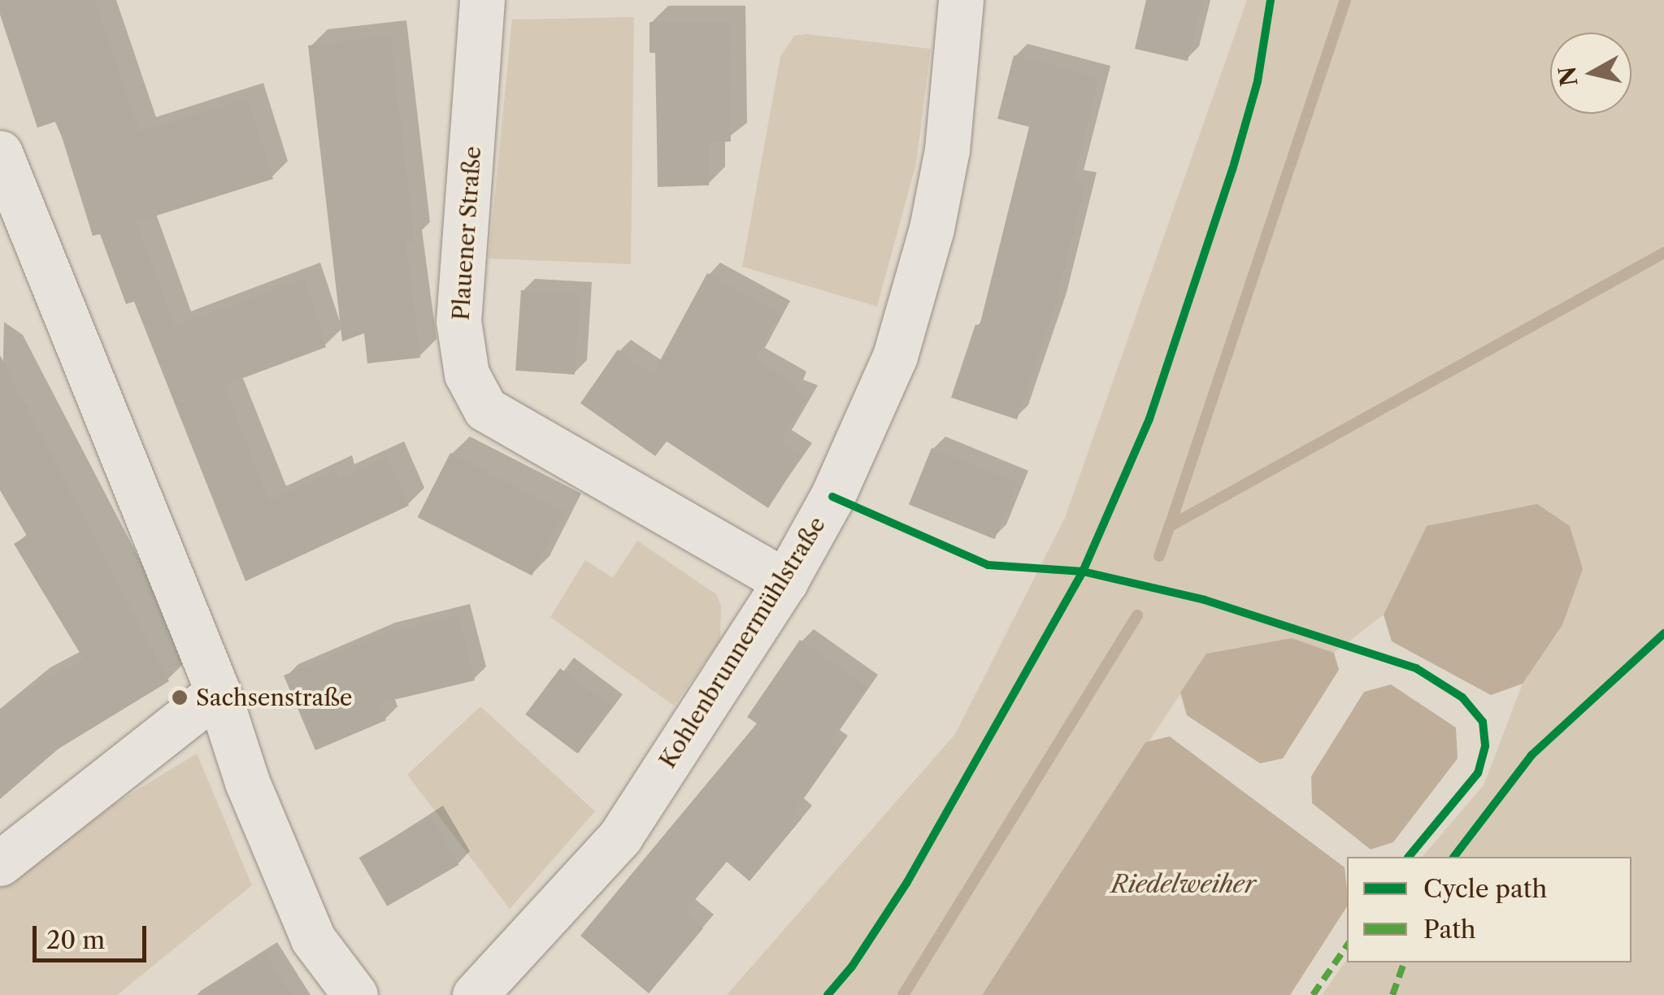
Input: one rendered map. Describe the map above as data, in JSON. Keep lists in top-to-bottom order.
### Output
{
  "streets": {
    "street": ["Plauener Straße", "Kohlenbrunnermühlstraße"]
  },
  "crossings": [
    ["Plauener Straße", "Kohlenbrunnermühlstraße"]
  ],
  "water": ["Riedelweiher"],
  "places": ["Sachsenstraße"],
  "legend": ["Cycle path", "Path"],
  "scale_bar": "20 m",
  "north": "left"
}
